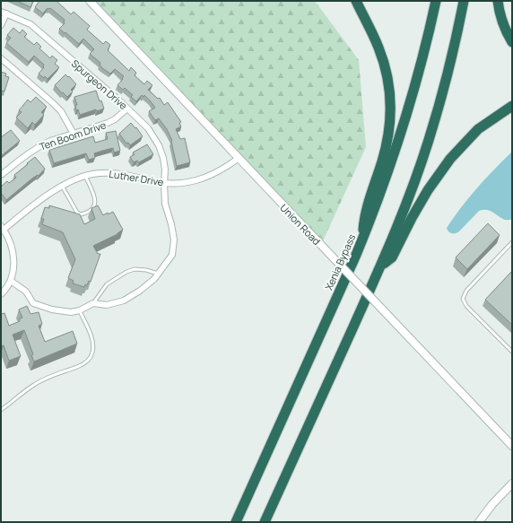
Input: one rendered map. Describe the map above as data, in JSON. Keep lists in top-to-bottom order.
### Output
{
  "streets": {
    "highway": ["Xenia Bypass"],
    "street": [
      "Spurgeon Drive",
      "Ten Boom Drive",
      "Luther Drive",
      "Union Road"
    ]
  },
  "crossings": [
    ["Spurgeon Drive", "Ten Boom Drive"],
    ["Spurgeon Drive", "Luther Drive"],
    ["Luther Drive", "Union Road"]
  ]
}
